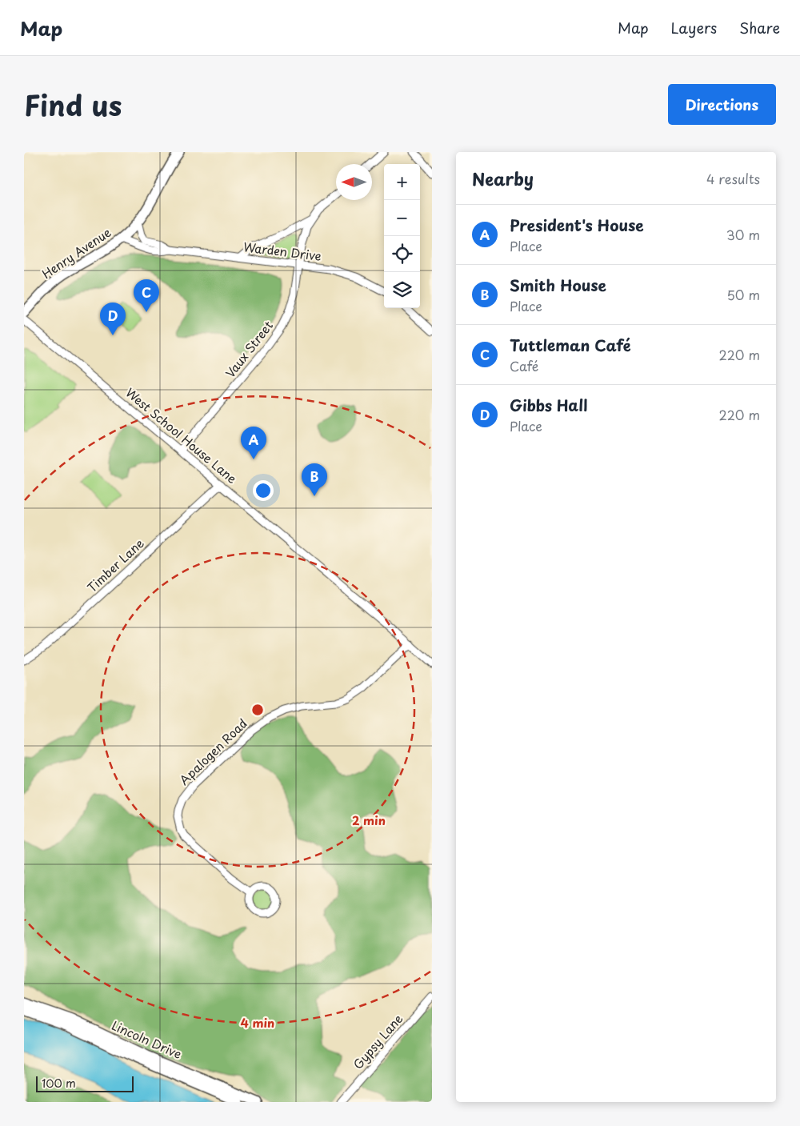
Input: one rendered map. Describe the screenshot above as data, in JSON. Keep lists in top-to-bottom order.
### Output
{
  "streets": {
    "main road": ["Henry Avenue", "Lincoln Drive"],
    "street": [
      "Warden Drive",
      "Vaux Street",
      "West School House Lane",
      "Timber Lane",
      "Apalogen Road",
      "Gypsy Lane"
    ]
  },
  "crossings": [
    ["Warden Drive", "Henry Avenue"],
    ["Warden Drive", "Vaux Street"],
    ["Vaux Street", "West School House Lane"],
    ["West School House Lane", "Timber Lane"],
    ["West School House Lane", "Apalogen Road"]
  ],
  "scale_bar": "100 m",
  "north": "left",
  "page": {
    "header": "Map",
    "nav": ["Map", "Layers", "Share"],
    "title": "Find us",
    "buttons": "Directions",
    "heading": ["Nearby", "4 results"],
    "map_buttons": ["+", "−"],
    "list": [
      {
        "mark": "A",
        "name": "President's House",
        "note": "Place",
        "value": "30 m"
      },
      {
        "mark": "B",
        "name": "Smith House",
        "note": "Place",
        "value": "50 m"
      },
      {
        "mark": "C",
        "name": "Tuttleman Café",
        "note": "Café",
        "value": "220 m"
      },
      {
        "mark": "D",
        "name": "Gibbs Hall",
        "note": "Place",
        "value": "220 m"
      }
    ],
    "pins": [
      "C",
      "D",
      "A",
      "B"
    ],
    "scale": "100 m"
  },
  "rings": ["2 min", "4 min"]
}
